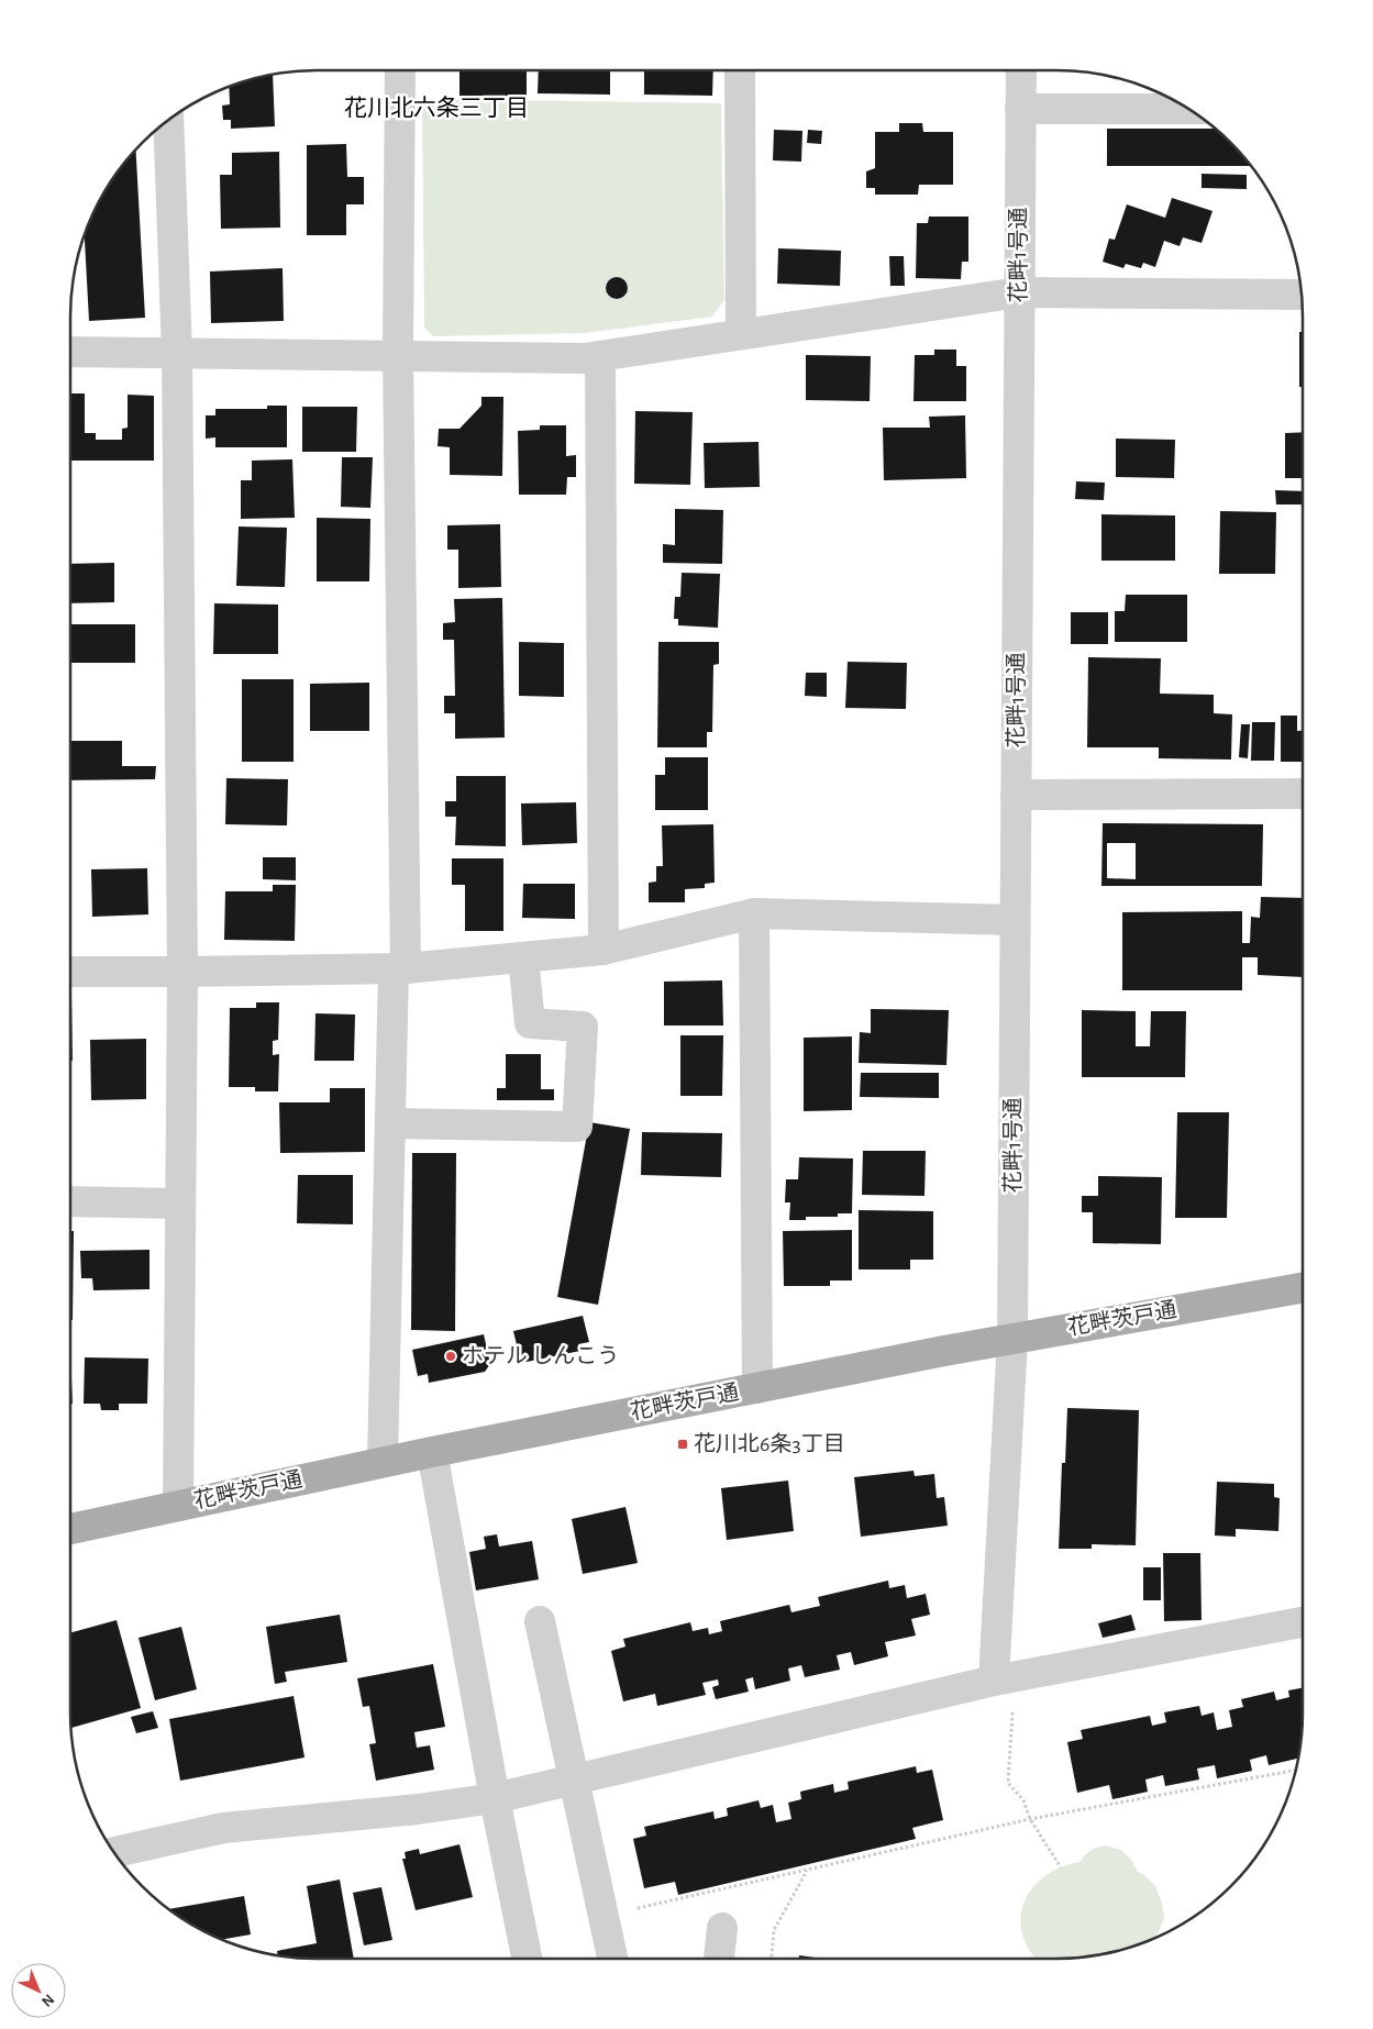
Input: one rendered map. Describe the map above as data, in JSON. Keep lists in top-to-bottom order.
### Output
{
  "streets": {
    "main road": ["花畔茨戸通"],
    "street": ["花畔1号通"]
  },
  "crossings": [
    ["花畔1号通", "花畔茨戸通"]
  ],
  "districts": ["花川北六条三丁目"],
  "places": {
    "other": ["ホテル しんこう"],
    "transit": ["花川北6条3丁目"]
  },
  "north": "bottom right"
}
